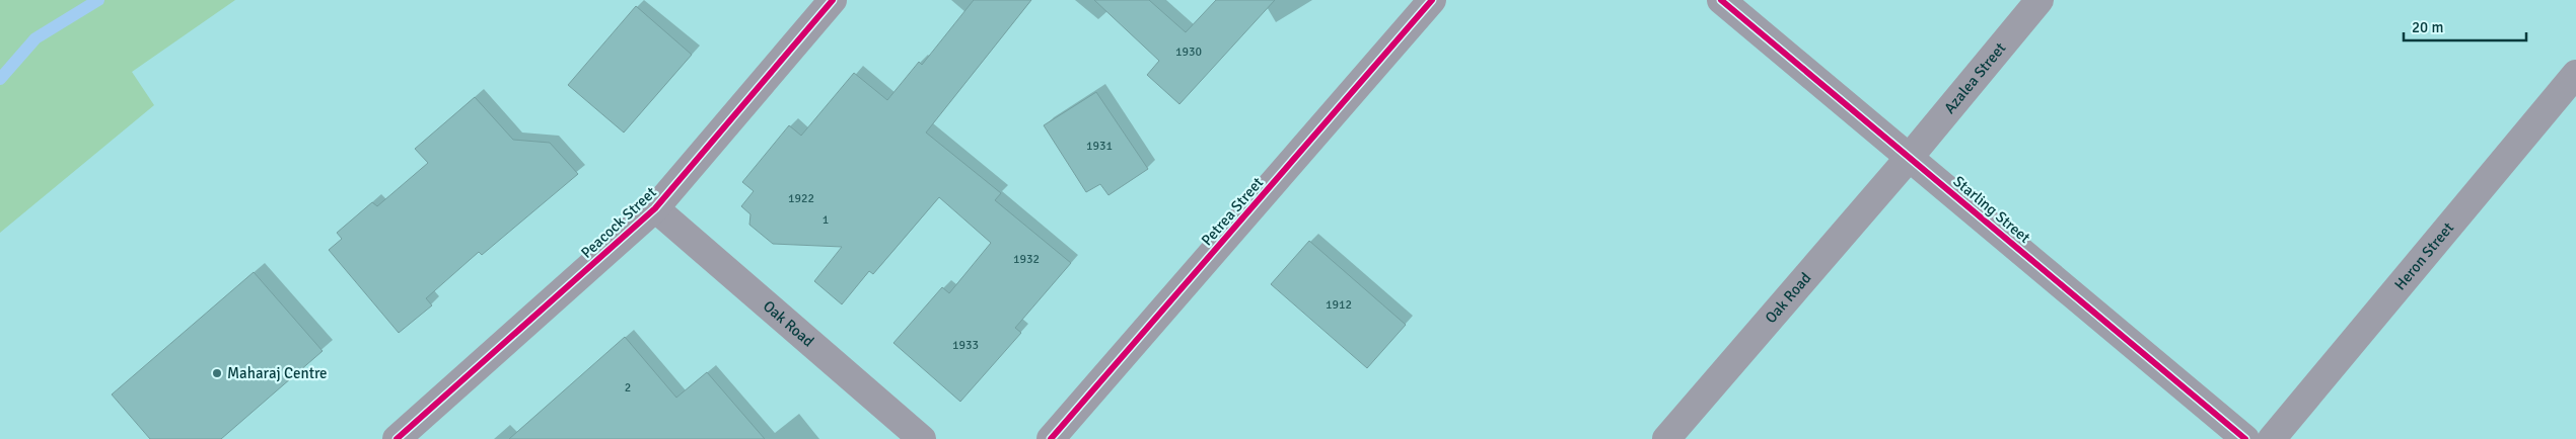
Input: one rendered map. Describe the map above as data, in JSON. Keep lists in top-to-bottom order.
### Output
{
  "streets": {
    "street": [
      "Azalea Street",
      "Starling Street",
      "Petrea Street",
      "Peacock Street",
      "Heron Street",
      "Oak Road"
    ]
  },
  "crossings": [
    ["Azalea Street", "Starling Street"],
    ["Azalea Street", "Oak Road"],
    ["Starling Street", "Oak Road"],
    ["Peacock Street", "Oak Road"]
  ],
  "places": ["Maharaj Centre"],
  "house_numbers": [
    "1930",
    "1931",
    "1922",
    "1",
    "1932",
    "1912",
    "1933",
    "2"
  ],
  "scale_bar": "20 m"
}
